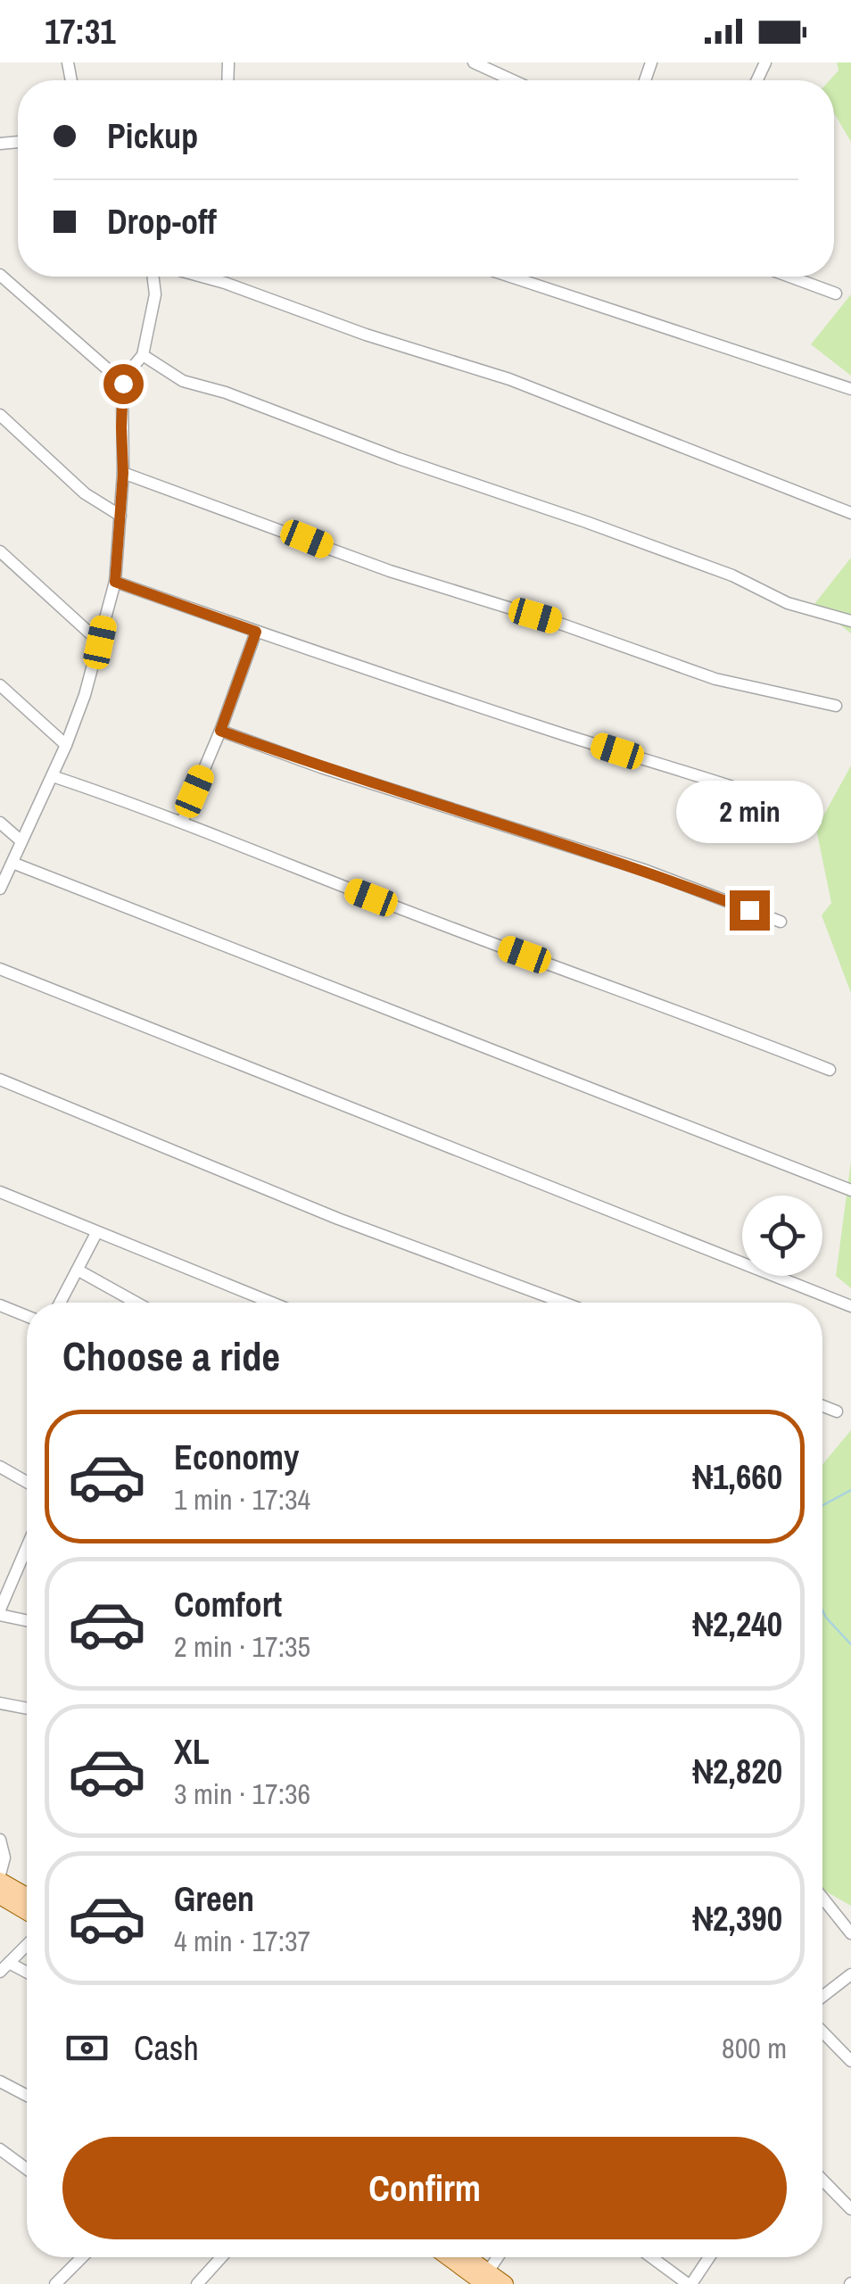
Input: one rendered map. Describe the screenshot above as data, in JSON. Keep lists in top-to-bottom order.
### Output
{
  "page": {
    "status": "17:31",
    "banner": ["Pickup", "Drop-off"],
    "bubble": "2 min",
    "heading": "Choose a ride",
    "list": [
      {
        "name": "Economy",
        "note": "1 min · 17:34",
        "value": "₦1,660"
      },
      {
        "name": "Comfort",
        "note": "2 min · 17:35",
        "value": "₦2,240"
      },
      {
        "name": "XL",
        "note": "3 min · 17:36",
        "value": "₦2,820"
      },
      {
        "name": "Green",
        "note": "4 min · 17:37",
        "value": "₦2,390"
      }
    ],
    "pay": ["Cash", "800 m"],
    "buttons": "Confirm"
  }
}
